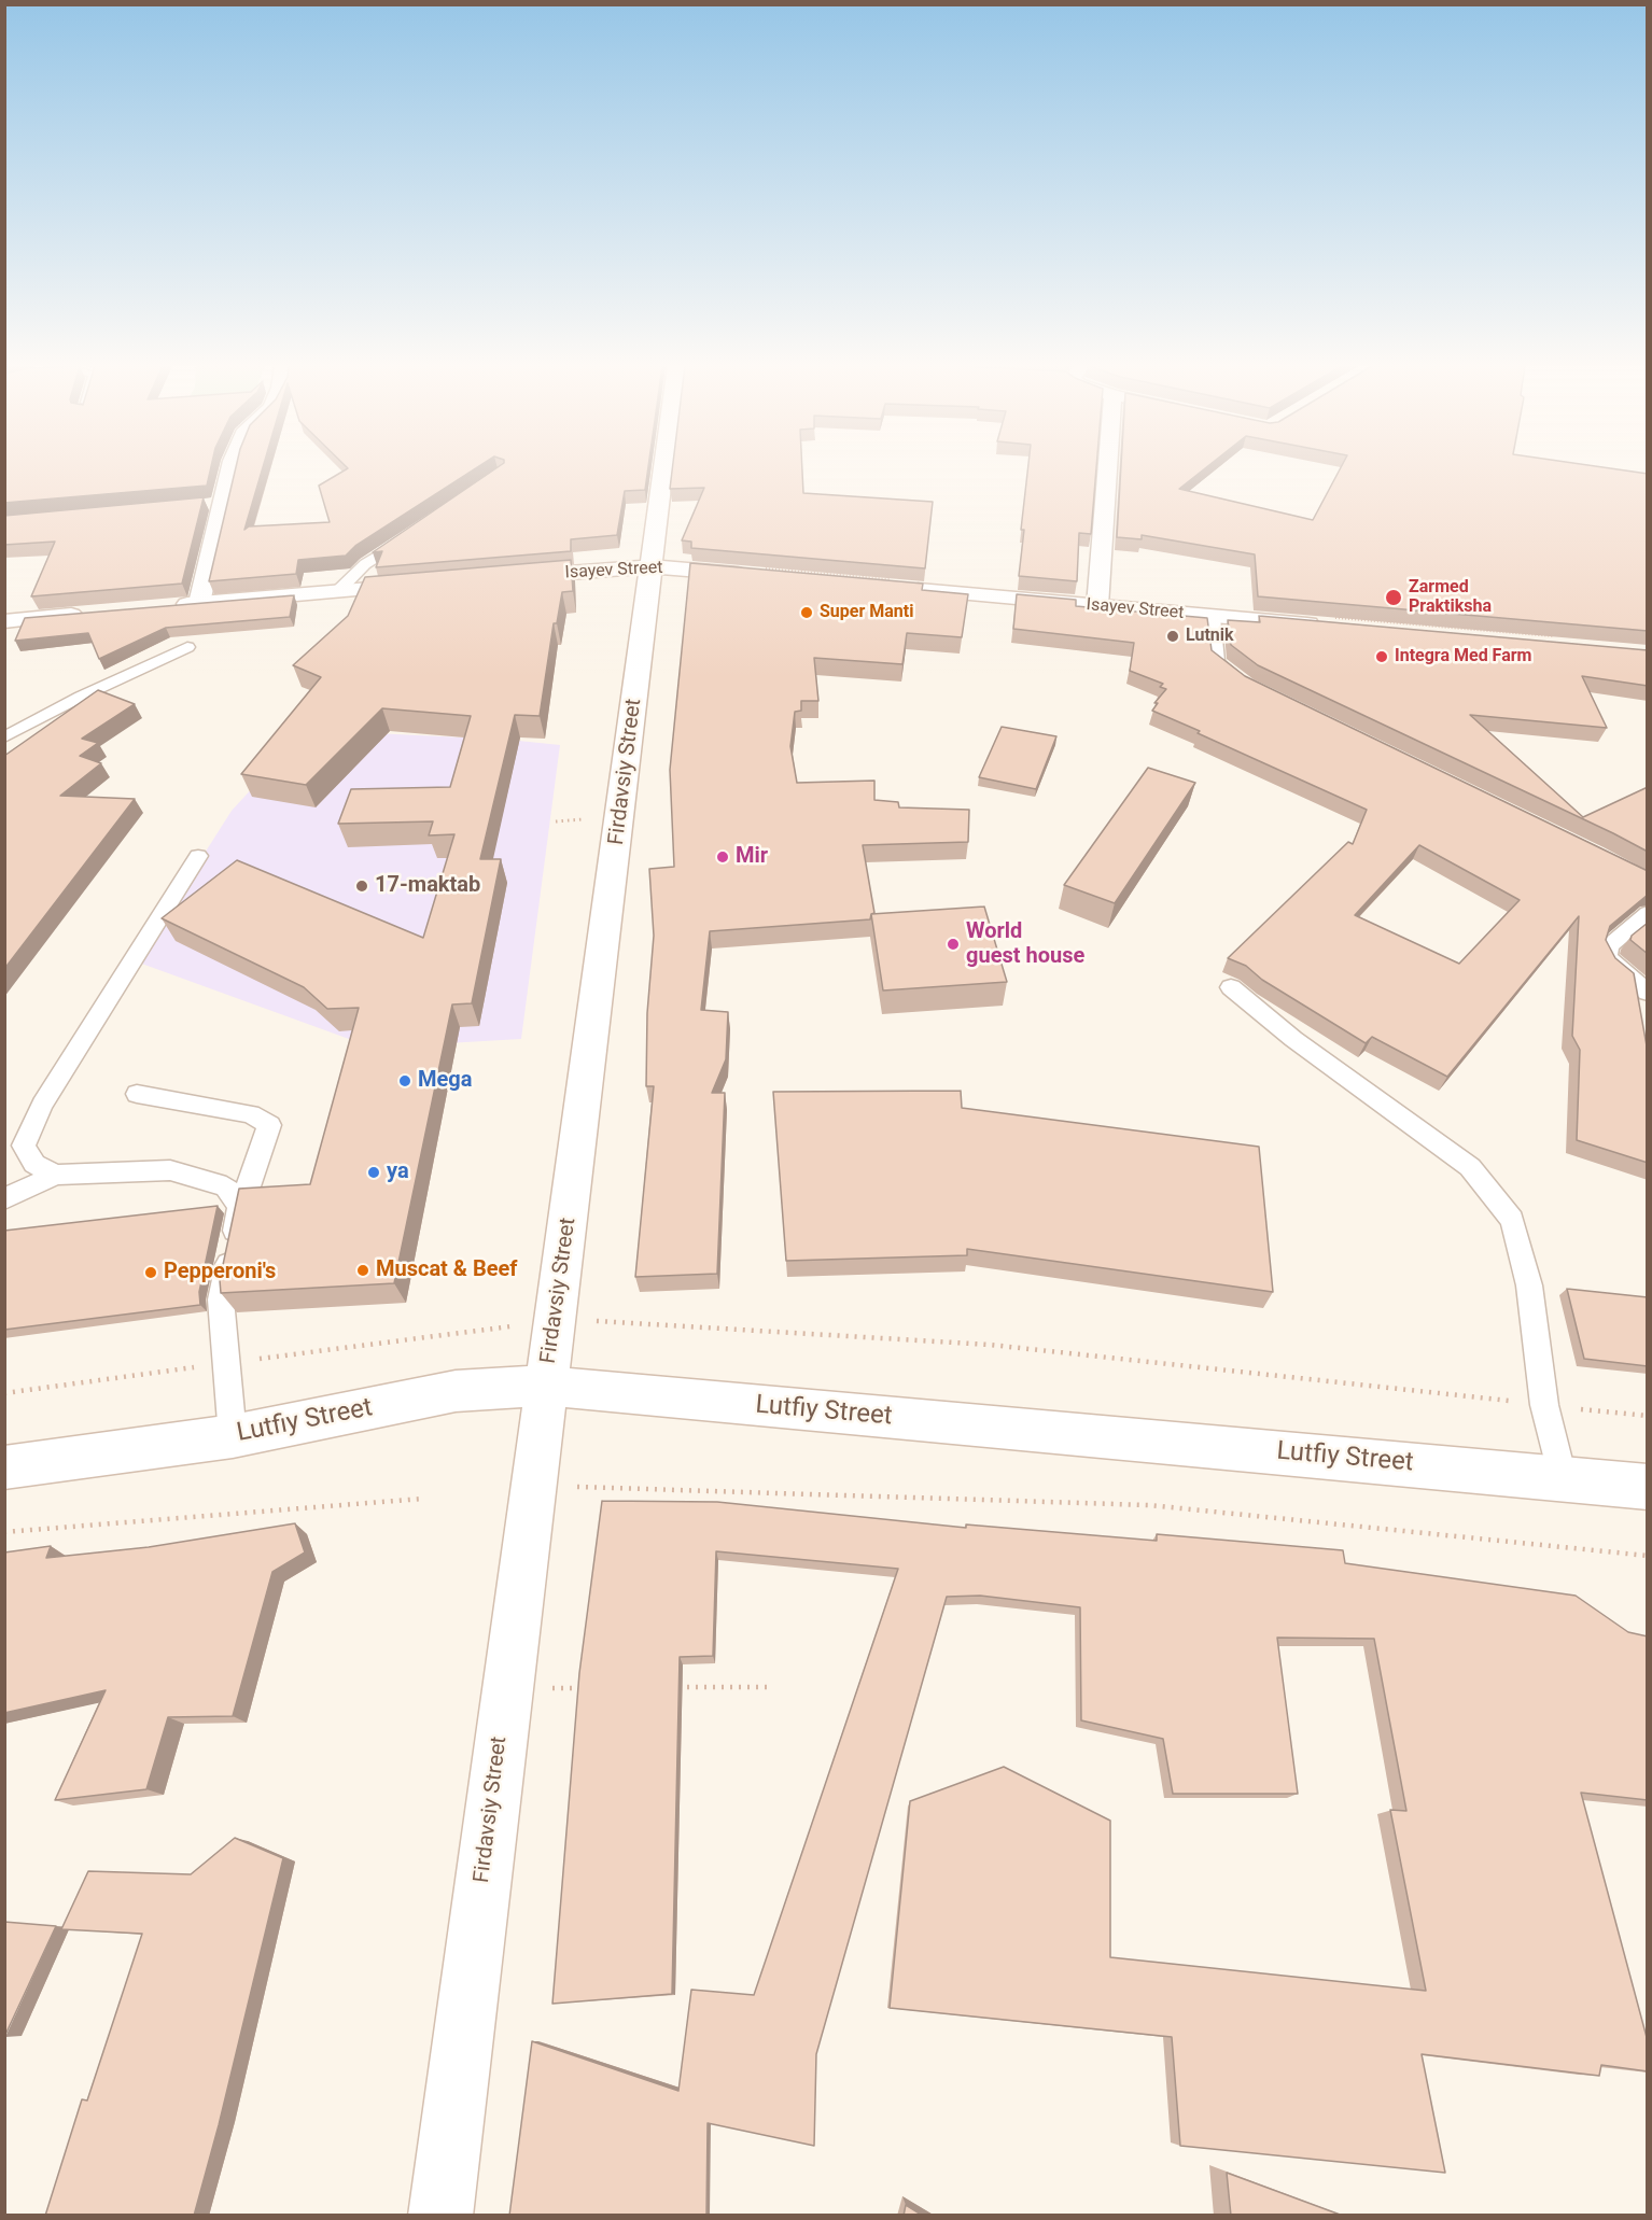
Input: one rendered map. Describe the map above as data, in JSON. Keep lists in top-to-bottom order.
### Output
{
  "streets": {
    "main road": ["Isayev Street", "Firdavsiy Street", "Lutfiy Street"]
  },
  "crossings": [
    ["Isayev Street", "Firdavsiy Street"],
    ["Firdavsiy Street", "Lutfiy Street"]
  ],
  "places": [
    "Zarmed Praktiksha",
    "Super Manti",
    "Lutnik",
    "Integra Med Farm",
    "Mir",
    "17-maktab",
    "World guest house",
    "Mega",
    "ya",
    "Muscat & Beef",
    "Pepperoni's"
  ]
}
